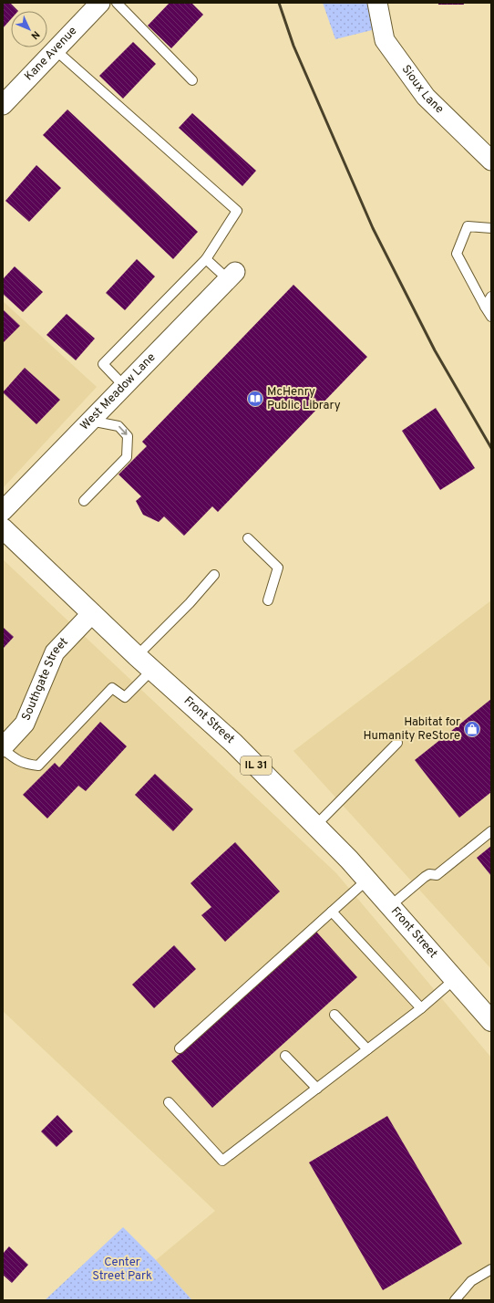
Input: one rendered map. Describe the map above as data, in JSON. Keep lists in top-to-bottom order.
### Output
{
  "streets": {
    "main road": ["Front Street", "IL 31"],
    "street": [
      "Kane Avenue",
      "Sioux Lane",
      "West Meadow Lane",
      "Southgate Street"
    ]
  },
  "crossings": [
    ["Southgate Street", "Front Street"]
  ],
  "parks": ["Center Street Park"],
  "places": {
    "library": ["McHenry Public Library"],
    "shop": ["Habitat for Humanity ReStore"]
  },
  "north": "bottom right"
}
